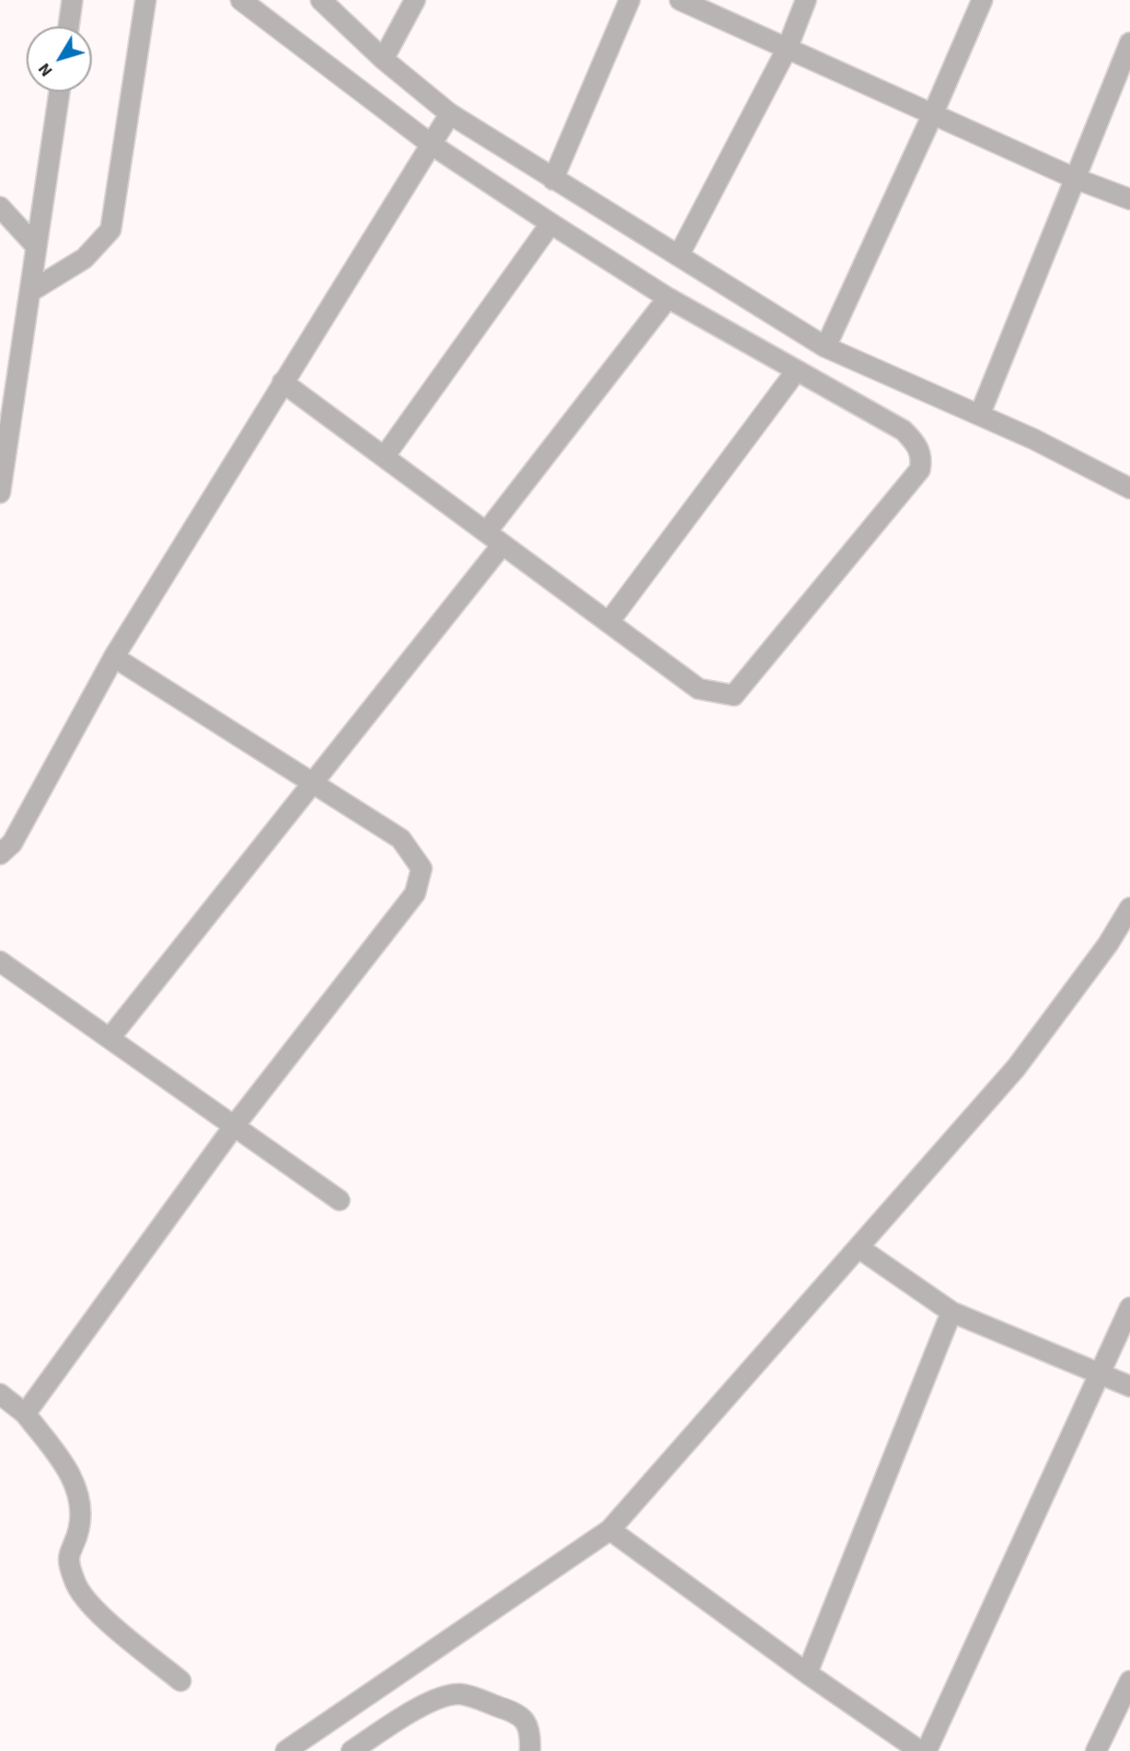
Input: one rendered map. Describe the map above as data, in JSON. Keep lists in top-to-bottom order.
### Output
{
  "north": "bottom left"
}
